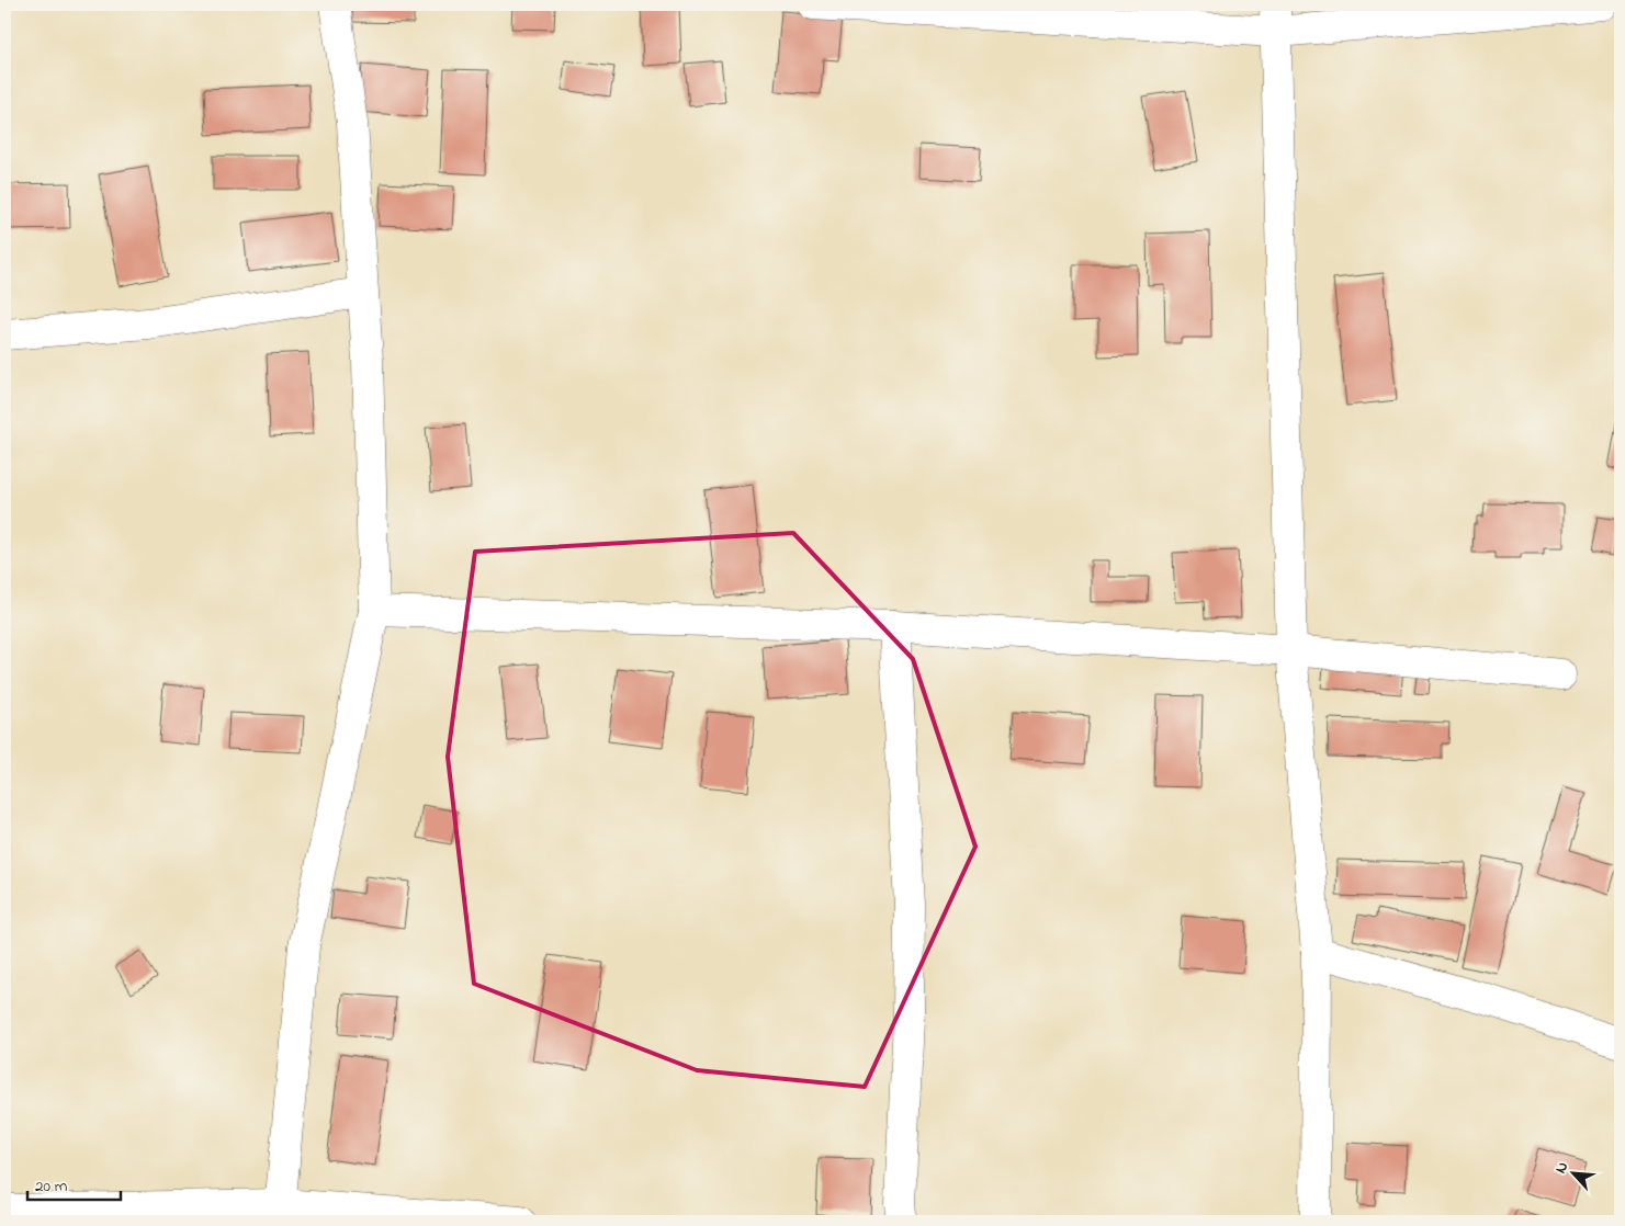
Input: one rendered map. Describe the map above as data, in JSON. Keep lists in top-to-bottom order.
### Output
{
  "scale_bar": "20 m",
  "north": "top left"
}
